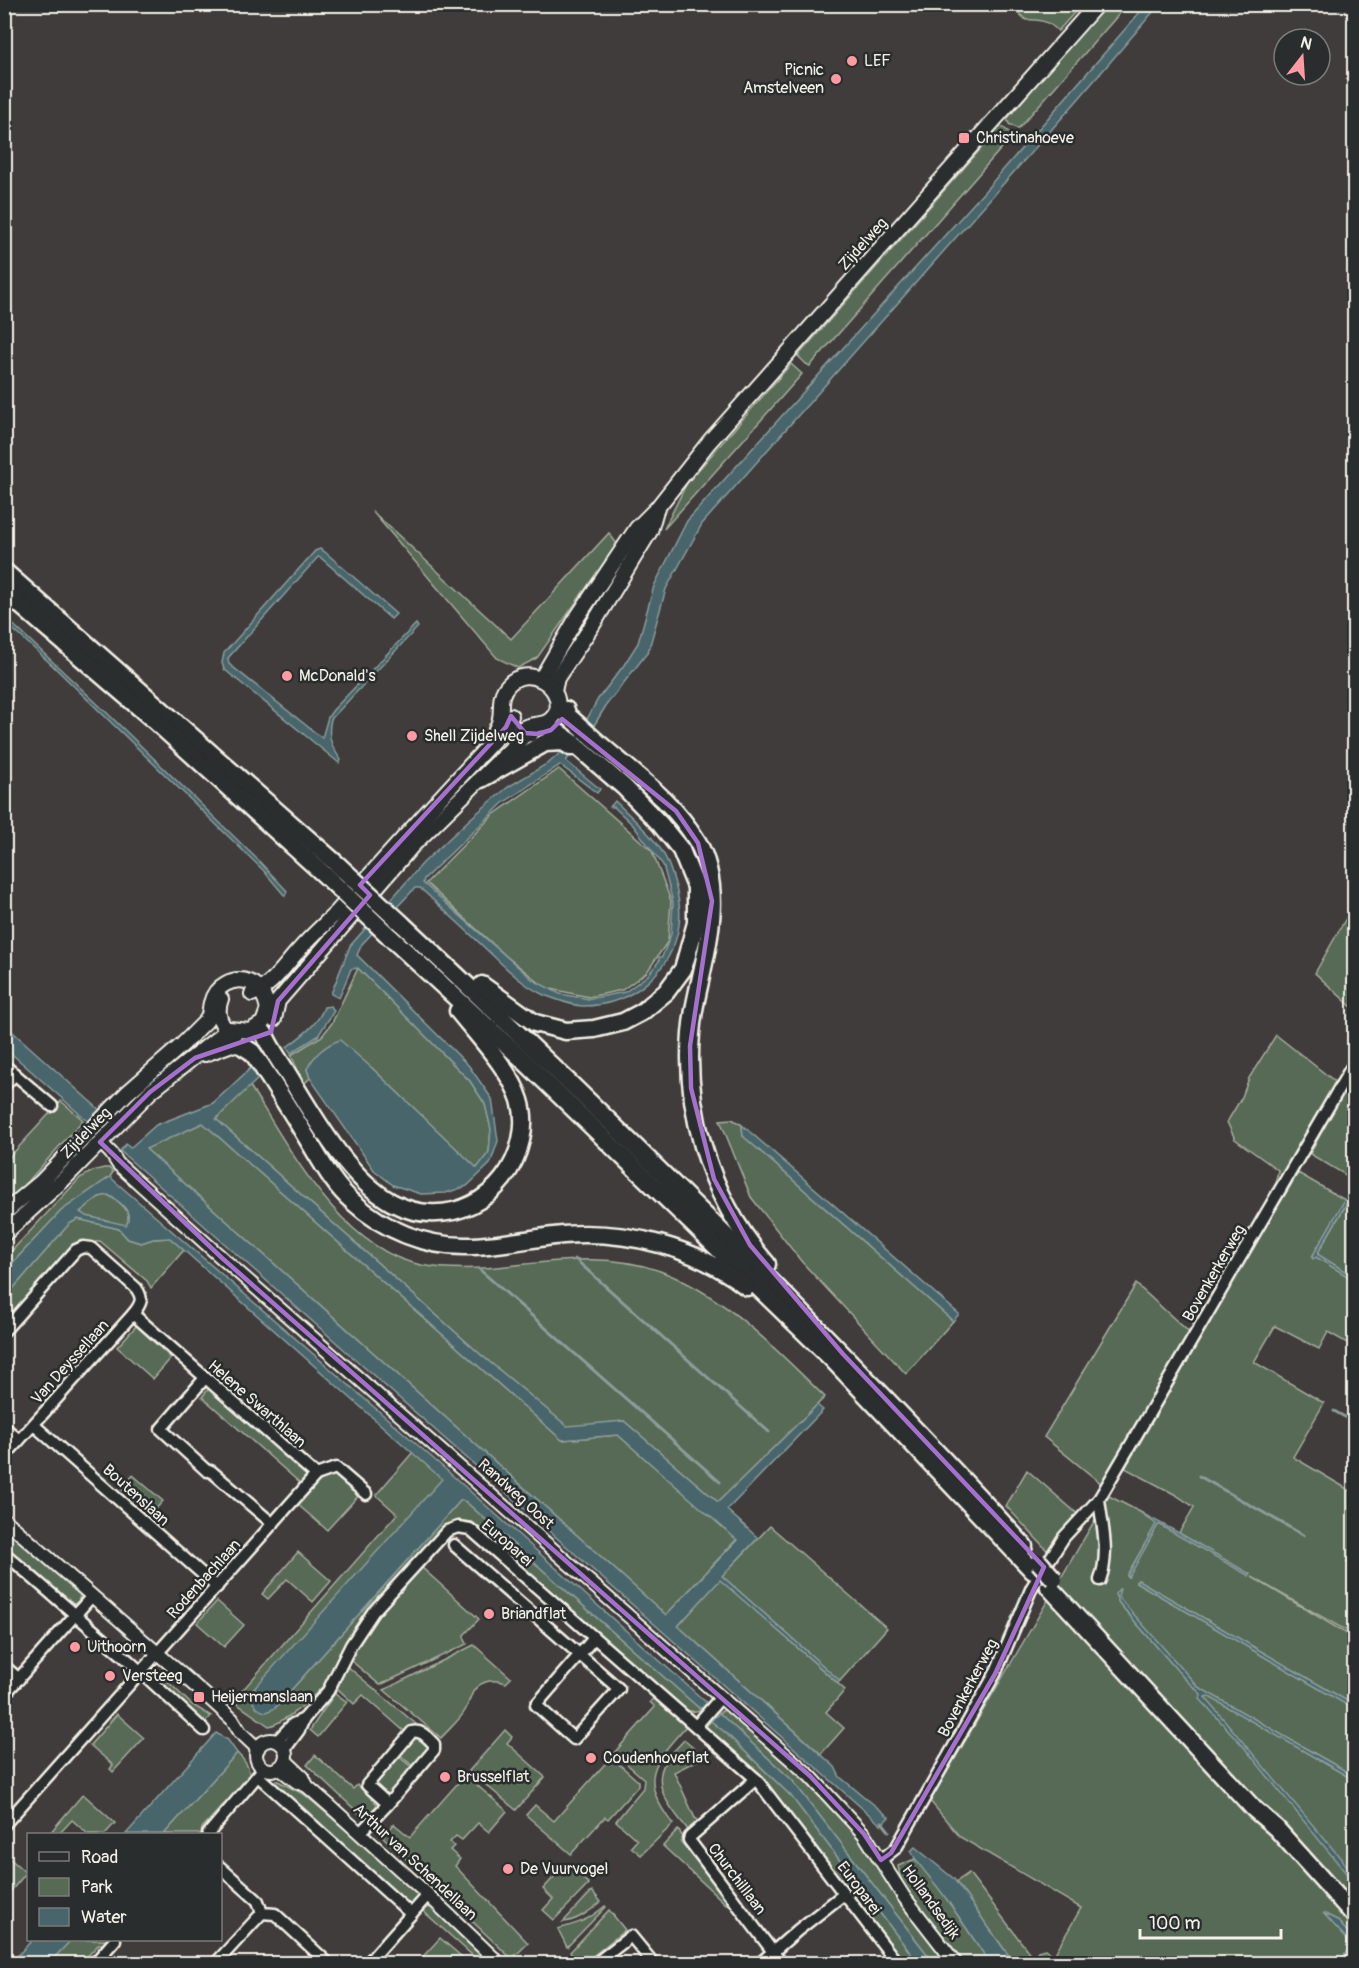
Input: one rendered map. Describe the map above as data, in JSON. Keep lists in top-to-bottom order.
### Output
{
  "streets": {
    "main road": ["Zijdelweg"],
    "street": [
      "Bovenkerkerweg",
      "Van Deyssellaan",
      "Helene Swarthlaan",
      "Randweg Oost",
      "Boutenslaan",
      "Europarei",
      "Rodenbachlaan",
      "Arthur van Schendellaan",
      "Churchilllaan",
      "Hollandsedijk"
    ]
  },
  "crossings": [
    ["Zijdelweg", "Randweg Oost"],
    ["Bovenkerkerweg", "Randweg Oost"],
    ["Bovenkerkerweg", "Hollandsedijk"],
    ["Van Deyssellaan", "Helene Swarthlaan"],
    ["Van Deyssellaan", "Boutenslaan"],
    ["Helene Swarthlaan", "Rodenbachlaan"],
    ["Randweg Oost", "Hollandsedijk"],
    ["Boutenslaan", "Rodenbachlaan"],
    ["Europarei", "Arthur van Schendellaan"],
    ["Europarei", "Churchilllaan"],
    ["Rodenbachlaan", "Arthur van Schendellaan"]
  ],
  "places": {
    "other": [
      "LEF",
      "Picnic Amstelveen",
      "McDonald's",
      "Shell Zijdelweg",
      "Briandflat",
      "Uithoorn",
      "Versteeg",
      "Coudenhoveflat",
      "Brusselflat",
      "De Vuurvogel"
    ],
    "transit": ["Christinahoeve", "Heijermanslaan"]
  },
  "legend": ["Road", "Park", "Water"],
  "scale_bar": "100 m",
  "north": "top"
}
